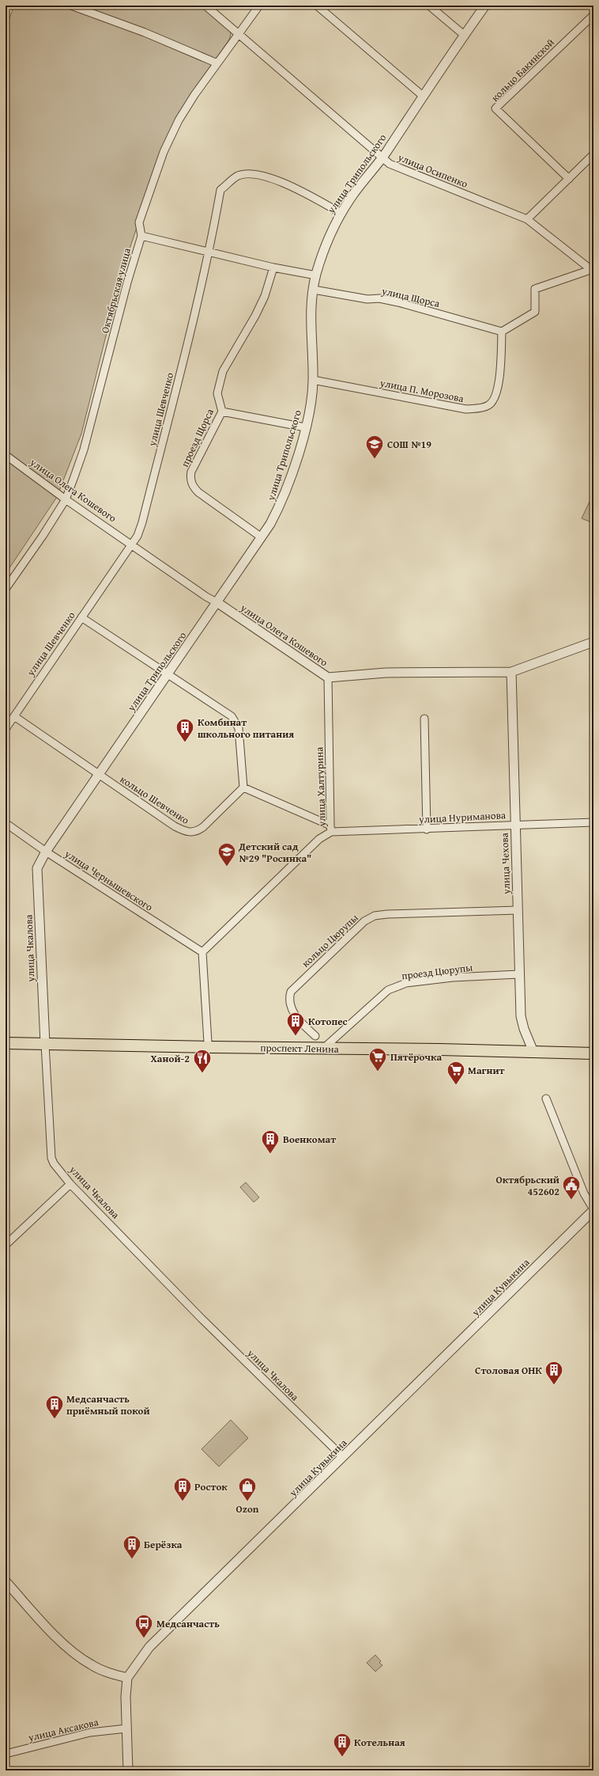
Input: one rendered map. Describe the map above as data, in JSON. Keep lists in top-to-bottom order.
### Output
{
  "streets": {
    "main road": ["проспект Ленина"],
    "street": [
      "кольцо Бакинской",
      "улица Осипенко",
      "улица Трипольского",
      "Октябрьская улица",
      "улица Щорса",
      "улица П. Морозова",
      "улица Шевченко",
      "проезд Щорса",
      "улица Олега Кошевого",
      "улица Халтурина",
      "кольцо Шевченко",
      "улица Нуриманова",
      "улица Чехова",
      "улица Чернышевского",
      "кольцо Цюрупы",
      "улица Чкалова",
      "проезд Цюрупы",
      "улица Кувыкина",
      "улица Аксакова"
    ]
  },
  "crossings": [
    ["улица Осипенко", "улица Трипольского"],
    ["улица Осипенко", "Октябрьская улица"],
    ["улица Трипольского", "улица Щорса"],
    ["улица Трипольского", "улица П. Морозова"],
    ["улица Трипольского", "улица Шевченко"],
    ["улица Трипольского", "проезд Щорса"],
    ["улица Трипольского", "улица Олега Кошевого"],
    ["улица Трипольского", "кольцо Шевченко"],
    ["улица Трипольского", "улица Чернышевского"],
    ["улица Трипольского", "улица Чкалова"],
    ["Октябрьская улица", "улица Олега Кошевого"],
    ["улица Щорса", "улица П. Морозова"],
    ["улица Шевченко", "улица Олега Кошевого"],
    ["улица Шевченко", "кольцо Шевченко"],
    ["улица Олега Кошевого", "улица Халтурина"],
    ["улица Олега Кошевого", "улица Чехова"],
    ["улица Халтурина", "улица Нуриманова"],
    ["улица Халтурина", "улица Чернышевского"],
    ["улица Нуриманова", "улица Чехова"],
    ["улица Чехова", "кольцо Цюрупы"],
    ["улица Чехова", "проезд Цюрупы"],
    ["улица Чехова", "проспект Ленина"],
    ["улица Чернышевского", "улица Чкалова"],
    ["улица Чкалова", "проспект Ленина"],
    ["улица Чкалова", "улица Кувыкина"],
    ["проезд Цюрупы", "проспект Ленина"]
  ],
  "places": {
    "school or university": ["СОШ №19", "Детский сад №29 \"Росинка\""],
    "building": [
      "Комбинат школьного питания",
      "Котопес",
      "Военкомат",
      "Столовая ОНК",
      "Медсанчасть приёмный покой",
      "Росток",
      "Берёзка",
      "Котельная"
    ],
    "supermarket": ["Пятёрочка", "Магнит"],
    "restaurant": ["Ханой-2"],
    "public building": ["Октябрьский 452602"],
    "shop": ["Ozon"],
    "bus stop": ["Медсанчасть"]
  }
}
